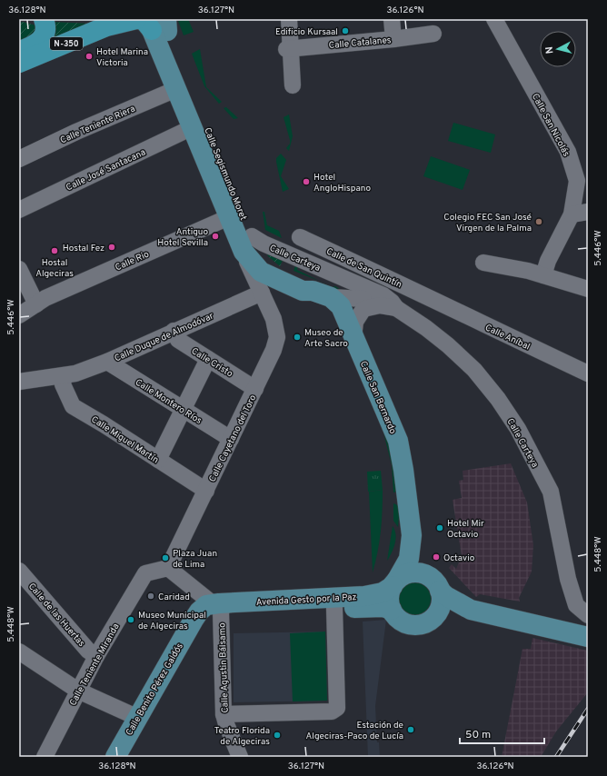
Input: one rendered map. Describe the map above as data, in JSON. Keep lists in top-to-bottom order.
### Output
{
  "streets": {
    "highway": ["N-350"],
    "main road": [
      "Calle Segismundo Moret",
      "Calle San Bernardo",
      "Avenida Gesto por la Paz",
      "Calle Benito Pérez Galdós"
    ],
    "street": [
      "Calle Catalanes",
      "Calle Teniente Riera",
      "Calle San Nicolás",
      "Calle José Santacana",
      "Calle Carteya",
      "Calle Rio",
      "Calle de San Quintín",
      "Calle Duque de Almodóvar",
      "Calle Aníbal",
      "Calle Cristo",
      "Calle Montero Ríos",
      "Calle Cayetano del Toro",
      "Calle Miguel Martín",
      "Calle de las Huertas",
      "Calle Teniente Miranda",
      "Calle Agustin Bálsamo"
    ]
  },
  "crossings": [
    ["Calle Teniente Riera", "Calle Segismundo Moret"],
    ["Calle José Santacana", "Calle Segismundo Moret"],
    ["Calle Segismundo Moret", "Calle Carteya"],
    ["Calle Segismundo Moret", "Calle Rio"],
    ["Calle Carteya", "Calle San Bernardo"],
    ["Calle de San Quintín", "Calle Aníbal"],
    ["Calle Duque de Almodóvar", "Calle Cristo"],
    ["Calle Duque de Almodóvar", "Calle Montero Ríos"],
    ["Calle Duque de Almodóvar", "Calle Cayetano del Toro"],
    ["Calle Duque de Almodóvar", "Calle Miguel Martín"],
    ["Calle Cristo", "Calle Cayetano del Toro"],
    ["Calle San Bernardo", "Avenida Gesto por la Paz"],
    ["Calle Montero Ríos", "Calle Cayetano del Toro"],
    ["Calle Cayetano del Toro", "Calle Miguel Martín"],
    ["Calle Cayetano del Toro", "Calle Teniente Miranda"],
    ["Avenida Gesto por la Paz", "Calle Agustin Bálsamo"],
    ["Avenida Gesto por la Paz", "Calle Benito Pérez Galdós"],
    ["Calle de las Huertas", "Calle Teniente Miranda"],
    ["Calle Agustin Bálsamo", "Calle Benito Pérez Galdós"]
  ],
  "places": [
    "Edificio Kursaal",
    "Hotel Marina Victoria",
    "Hotel AngloHispano",
    "Colegio FEC San José Virgen de la Palma",
    "Antiguo Hotel Sevilla",
    "Hostal Fez",
    "Hostal Algeciras",
    "Museo de Arte Sacro",
    "Hotel Mir Octavio",
    "Octavio",
    "Plaza Juan de Lima",
    "Caridad",
    "Museo Municipal de Algeciras",
    "Estación de Algeciras-Paco de Lucía",
    "Teatro Florida de Algeciras"
  ],
  "scale_bar": "50 m",
  "north": "left",
  "coordinates": [
    "36.128°N",
    "36.127°N",
    "36.126°N",
    "5.446°W",
    "5.448°W"
  ]
}
